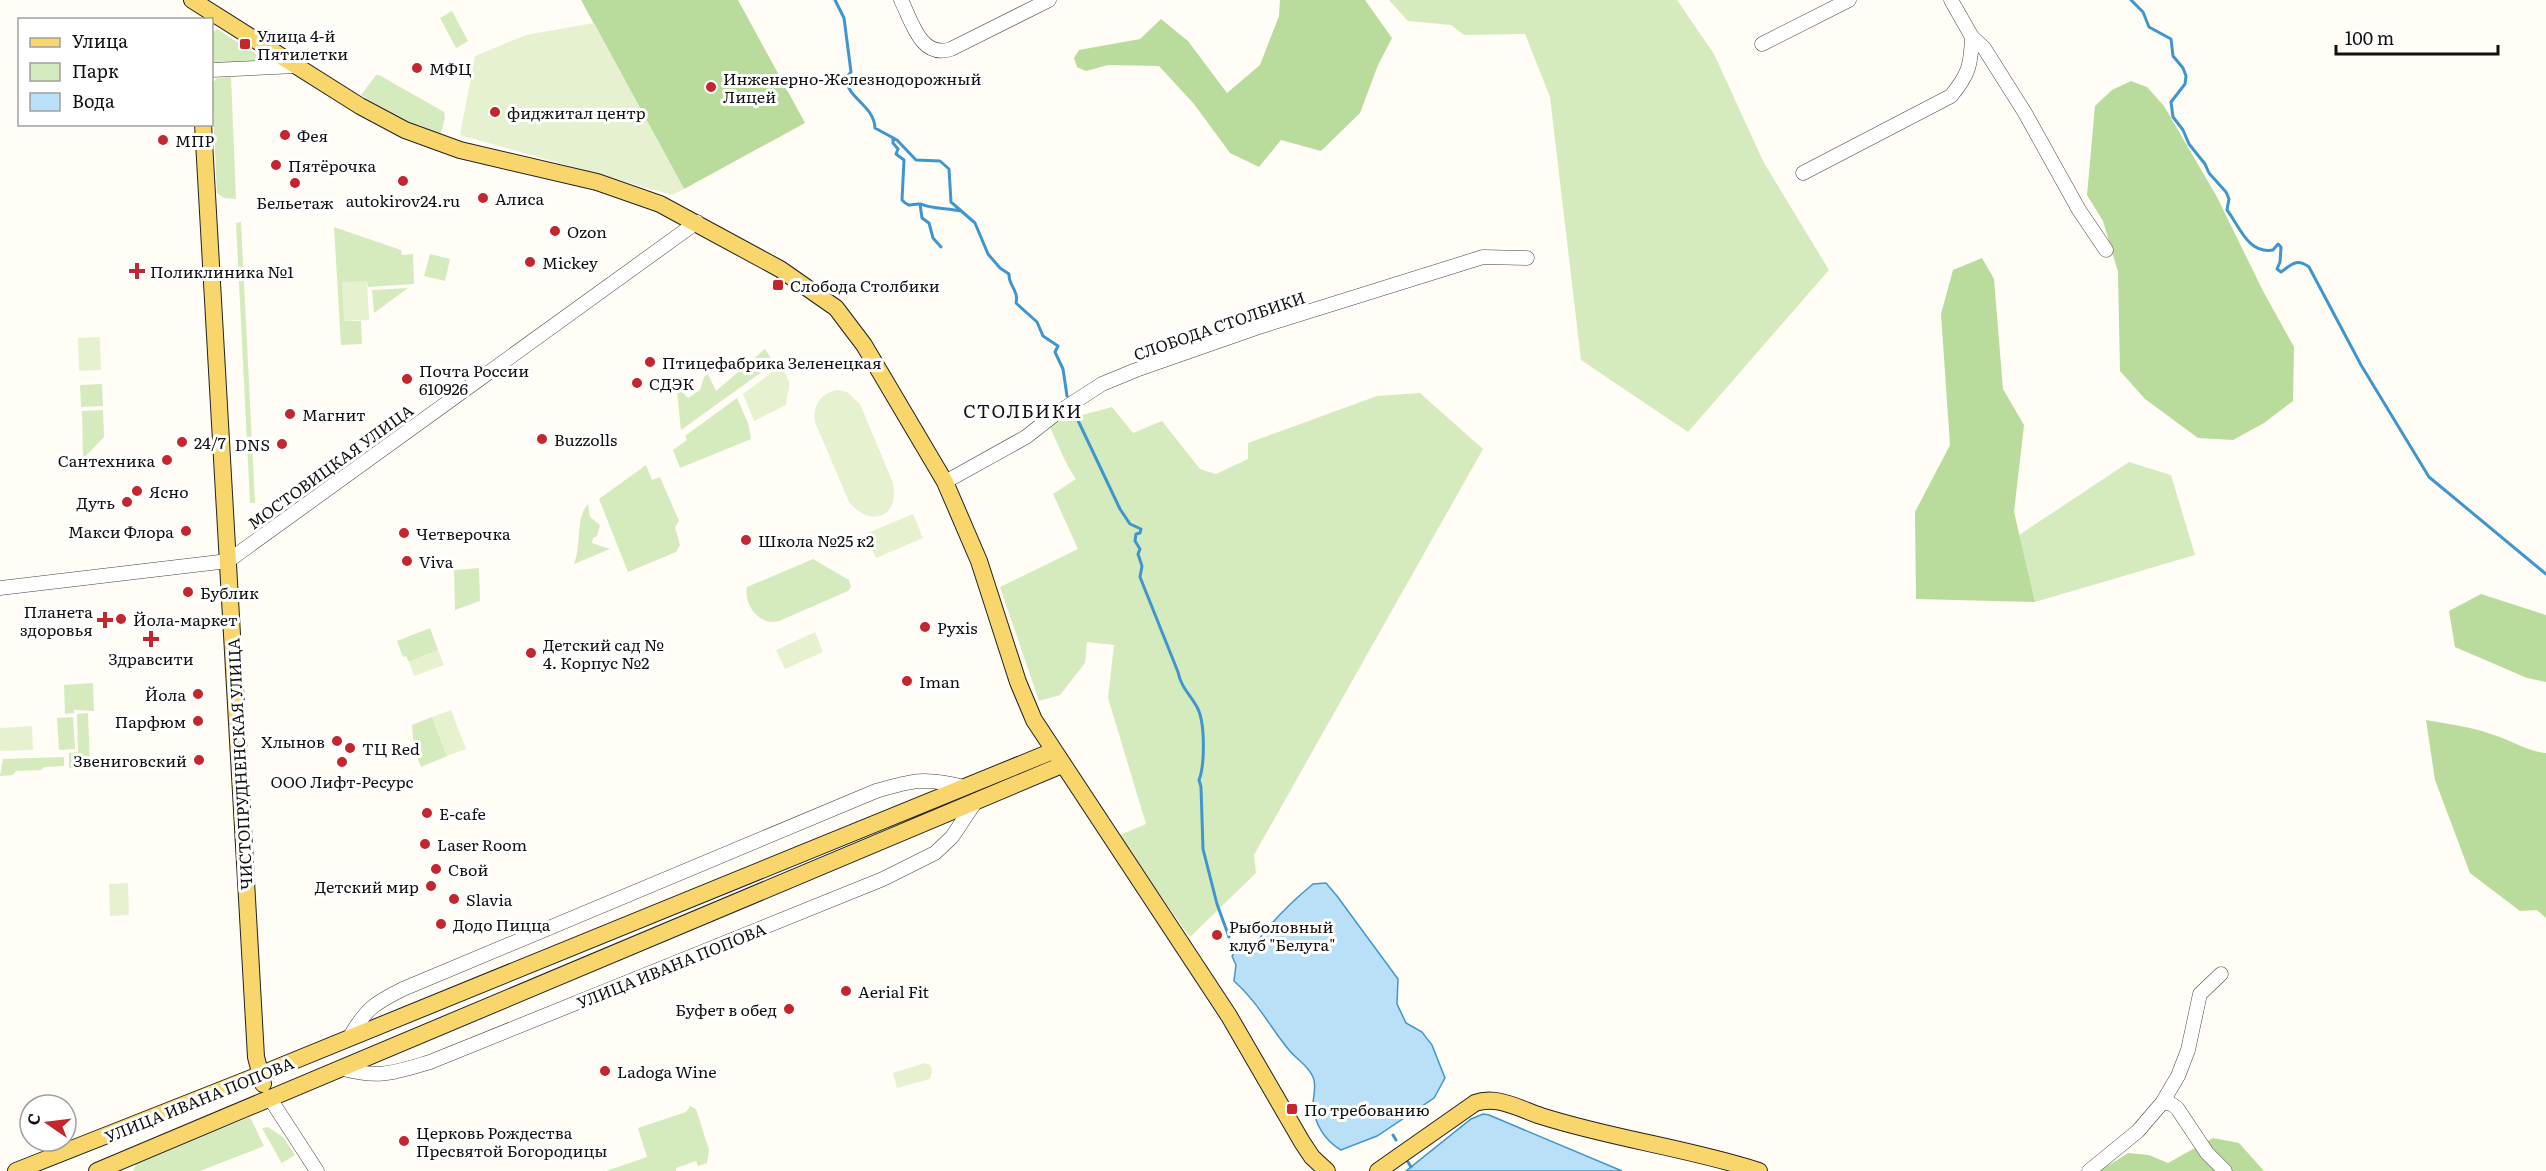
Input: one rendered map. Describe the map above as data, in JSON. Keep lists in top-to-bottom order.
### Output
{
  "streets": {
    "main road": ["ЧИСТОПРУДНЕНСКАЯ УЛИЦА", "УЛИЦА ИВАНА ПОПОВА"],
    "street": ["СЛОБОДА СТОЛБИКИ", "МОСТОВИЦКАЯ УЛИЦА"]
  },
  "crossings": [
    ["МОСТОВИЦКАЯ УЛИЦА", "ЧИСТОПРУДНЕНСКАЯ УЛИЦА"],
    ["ЧИСТОПРУДНЕНСКАЯ УЛИЦА", "УЛИЦА ИВАНА ПОПОВА"]
  ],
  "districts": ["СТОЛБИКИ"],
  "places": {
    "transit": ["Улица 4-й Пятилетки", "Слобода Столбики", "По требованию"],
    "other": [
      "МФЦ",
      "Инженерно-Железнодорожный Лицей",
      "фиджитал центр",
      "Фея",
      "МПР",
      "Пятёрочка",
      "autokirov24.ru",
      "Бельетаж",
      "Алиса",
      "Ozon",
      "Mickey",
      "Птицефабрика Зеленецкая",
      "Почта России 610926",
      "СДЭК",
      "Магнит",
      "Buzzolls",
      "24/7",
      "DNS",
      "Сантехника",
      "Ясно",
      "Дуть",
      "Макси Флора",
      "Четверочка",
      "Школа №25 к2",
      "Viva",
      "Бублик",
      "Йола-маркет",
      "Pyxis",
      "Детский сад № 4. Корпус №2",
      "Iman",
      "Йола",
      "Парфюм",
      "Хлынов",
      "ТЦ Red",
      "Звениговский",
      "ООО Лифт-Ресурс",
      "E-cafe",
      "Laser Room",
      "Свой",
      "Детский мир",
      "Slavia",
      "Додо Пицца",
      "Рыболовный клуб \"Белуга\"",
      "Aerial Fit",
      "Буфет в обед",
      "Ladoga Wine",
      "Церковь Рождества Пресвятой Богородицы"
    ],
    "health": ["Поликлиника №1", "Планета здоровья", "Здравсити"]
  },
  "legend": ["Улица", "Парк", "Вода"],
  "scale_bar": "100 m",
  "north": "left"
}
